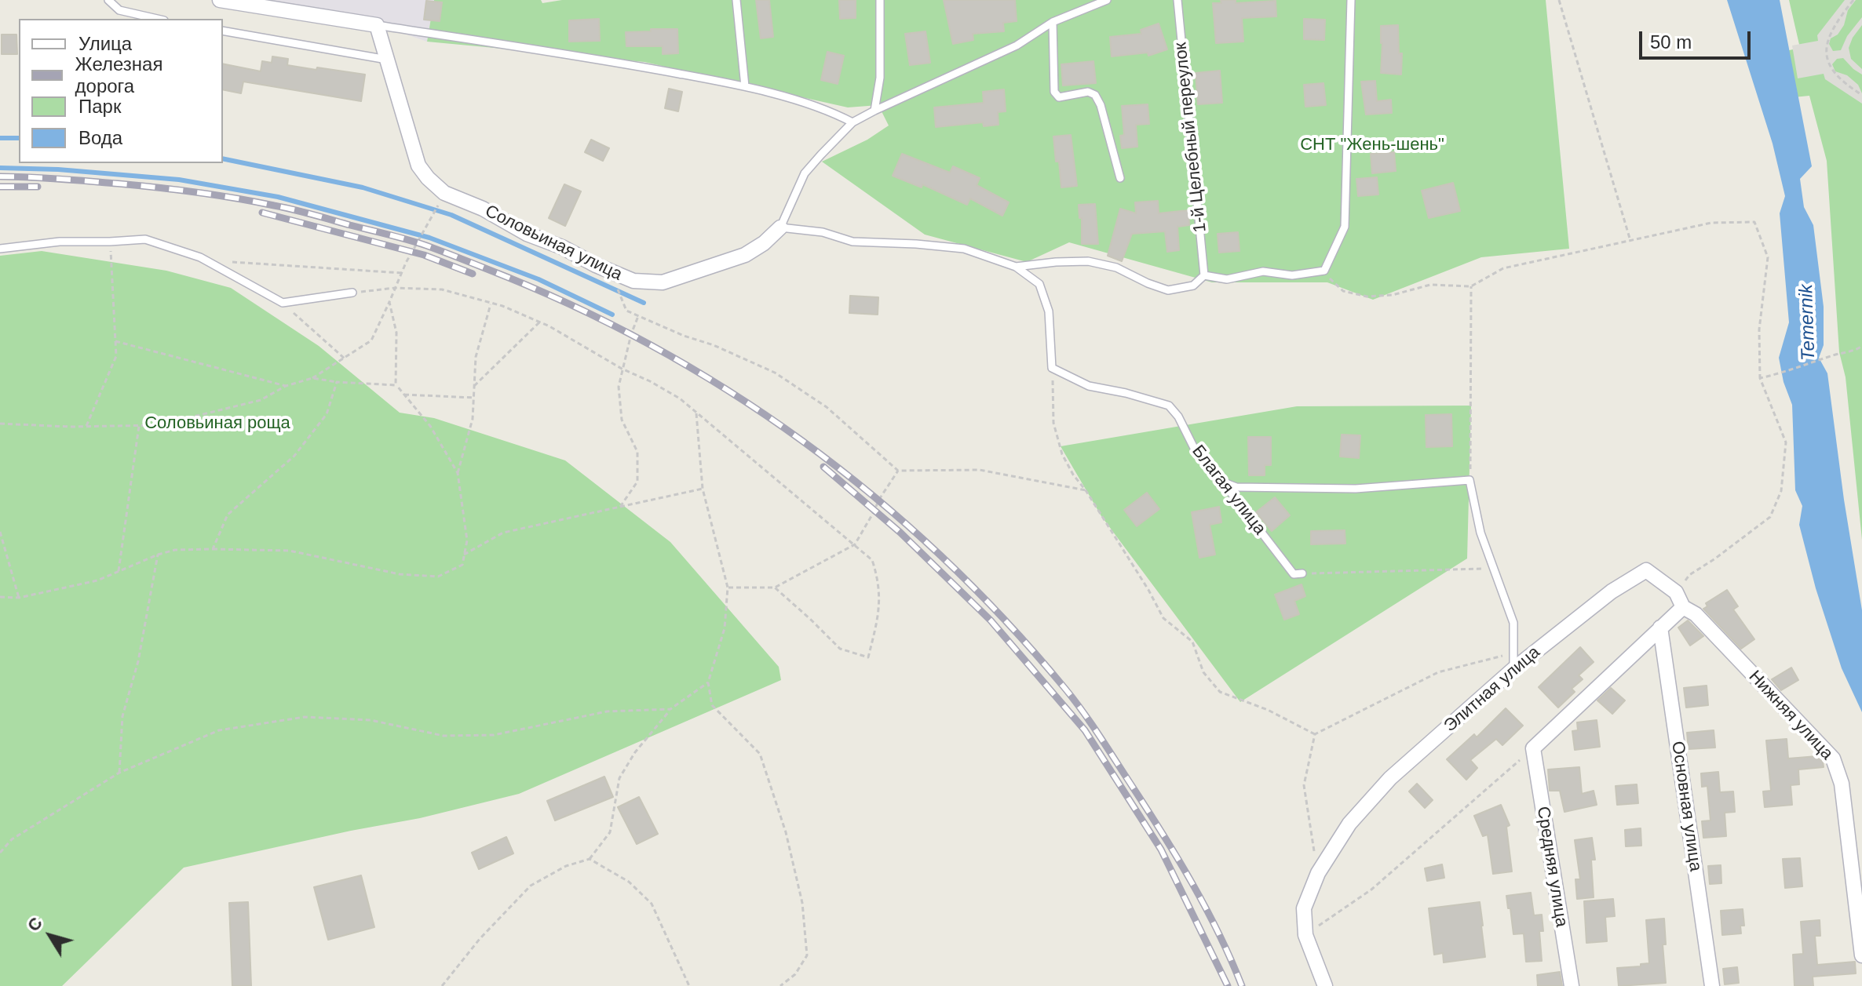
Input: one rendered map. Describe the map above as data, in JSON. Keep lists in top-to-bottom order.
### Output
{
  "streets": {
    "street": [
      "Соловьиная улица",
      "Элитная улица",
      "Нижняя улица",
      "Основная улица",
      "Средняя улица"
    ],
    "lane": ["1-й Целебный переулок", "Благая улица"]
  },
  "water": ["Temernik"],
  "parks": ["СНТ \"Жень-шень\"", "Соловьиная роща"],
  "legend": [
    "Улица",
    "Железная дорога",
    "Парк",
    "Вода"
  ],
  "scale_bar": "50 m",
  "north": "top left"
}
